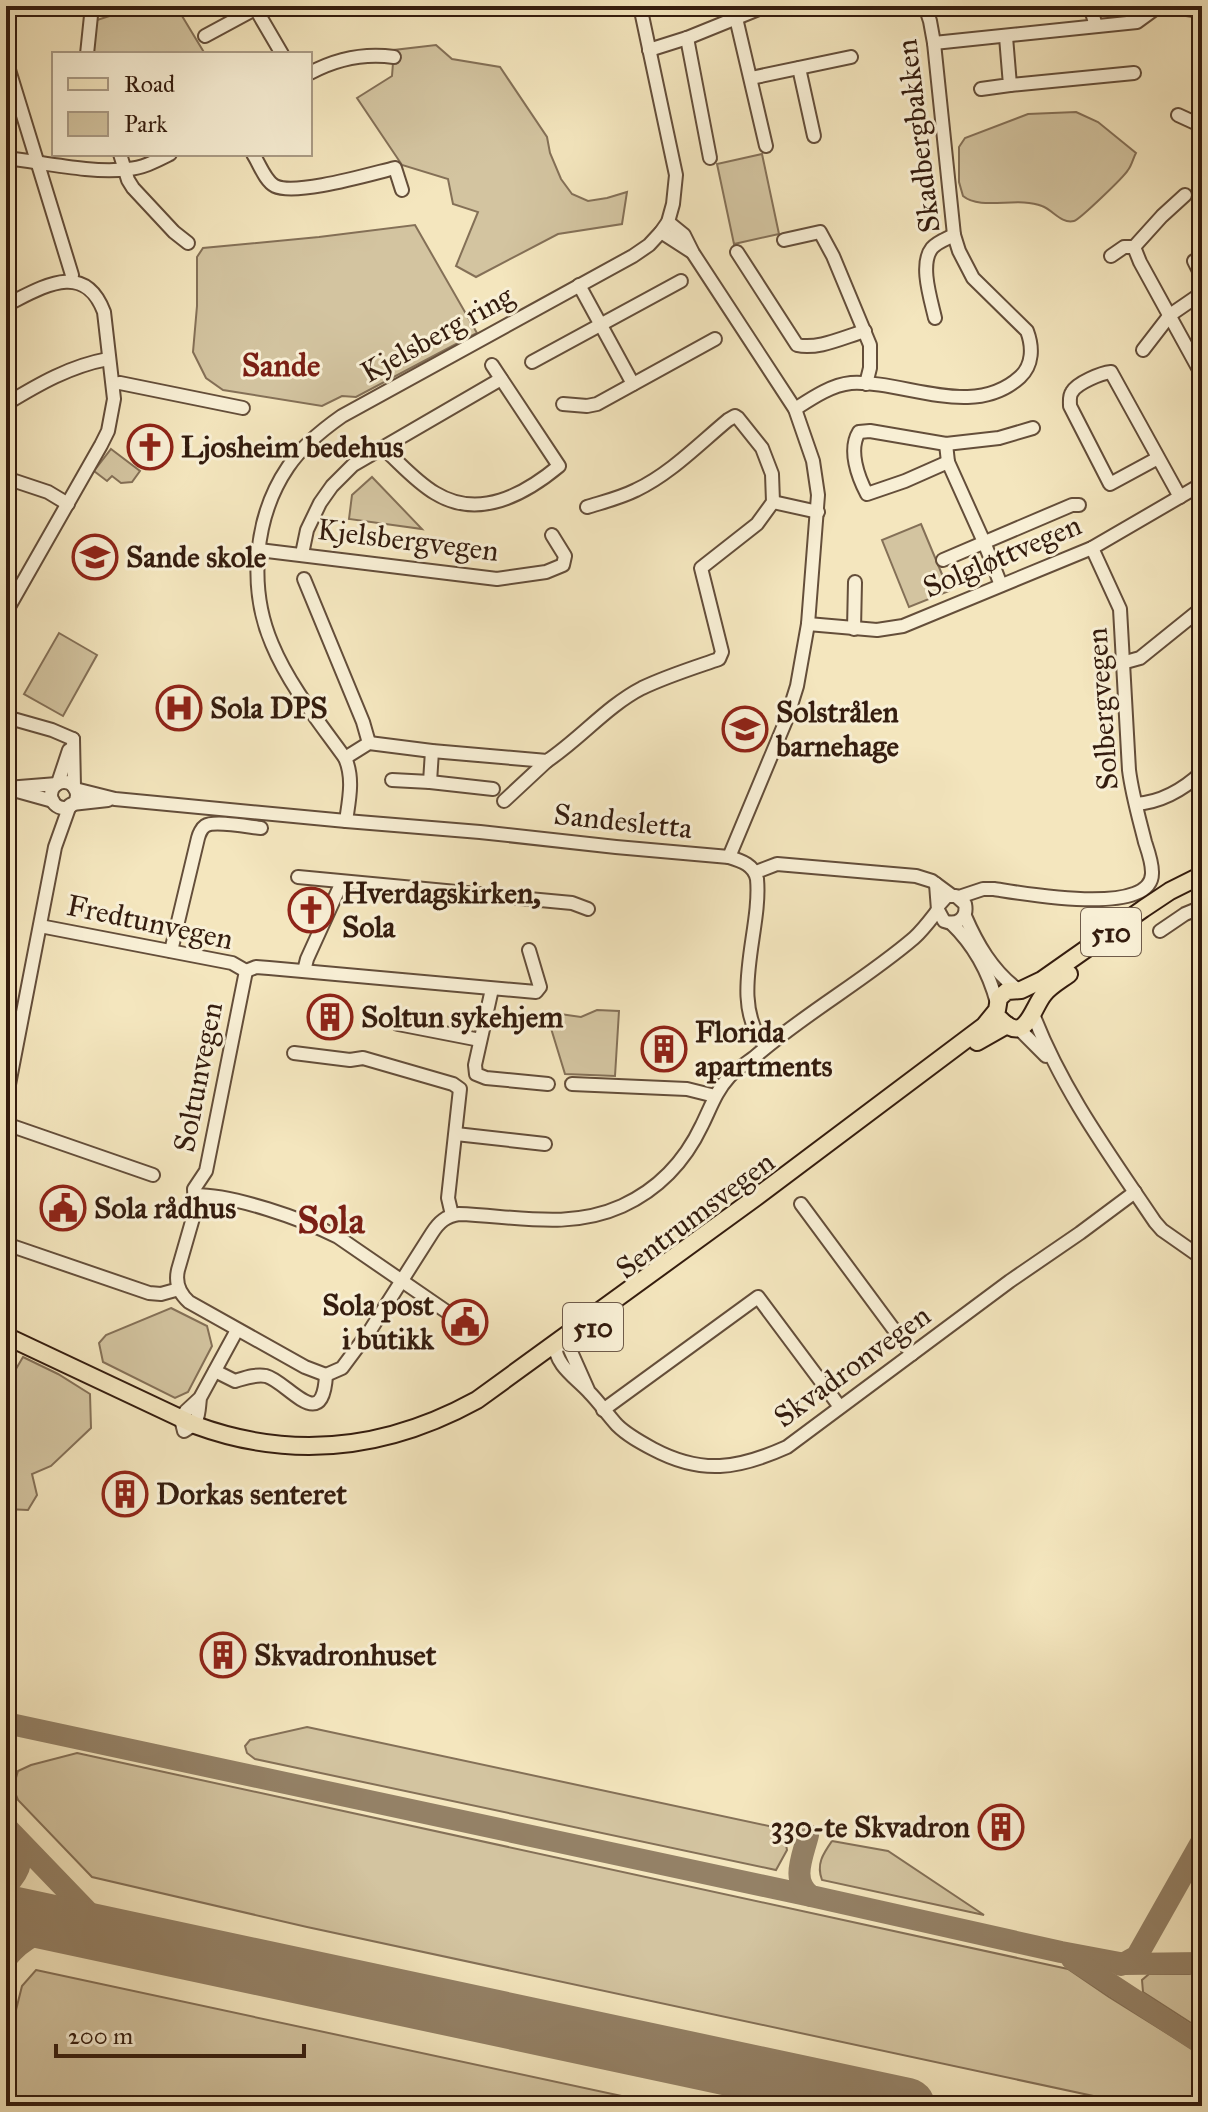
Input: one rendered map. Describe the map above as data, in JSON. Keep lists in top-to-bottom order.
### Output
{
  "streets": {
    "main road": ["510", "Sentrumsvegen"],
    "street": [
      "Skadbergbakken",
      "Kjelsberg ring",
      "Kjelsbergvegen",
      "Solgløttvegen",
      "Solbergvegen",
      "Sandesletta",
      "Fredtunvegen",
      "Soltunvegen",
      "Skvadronvegen"
    ]
  },
  "crossings": [
    ["Kjelsberg ring", "Kjelsbergvegen"],
    ["Solgløttvegen", "Solbergvegen"],
    ["Fredtunvegen", "Soltunvegen"],
    ["Sentrumsvegen", "Skvadronvegen"]
  ],
  "districts": ["Sande", "Sola"],
  "places": {
    "church": ["Ljosheim bedehus", "Hverdagskirken, Sola"],
    "school or university": ["Sande skole", "Solstrålen barnehage"],
    "hospital": ["Sola DPS"],
    "building": [
      "Soltun sykehjem",
      "Florida apartments",
      "Dorkas senteret",
      "Skvadronhuset",
      "330-te Skvadron"
    ],
    "public building": ["Sola rådhus", "Sola post i butikk"]
  },
  "legend": ["Road", "Park"],
  "scale_bar": "200 m"
}
